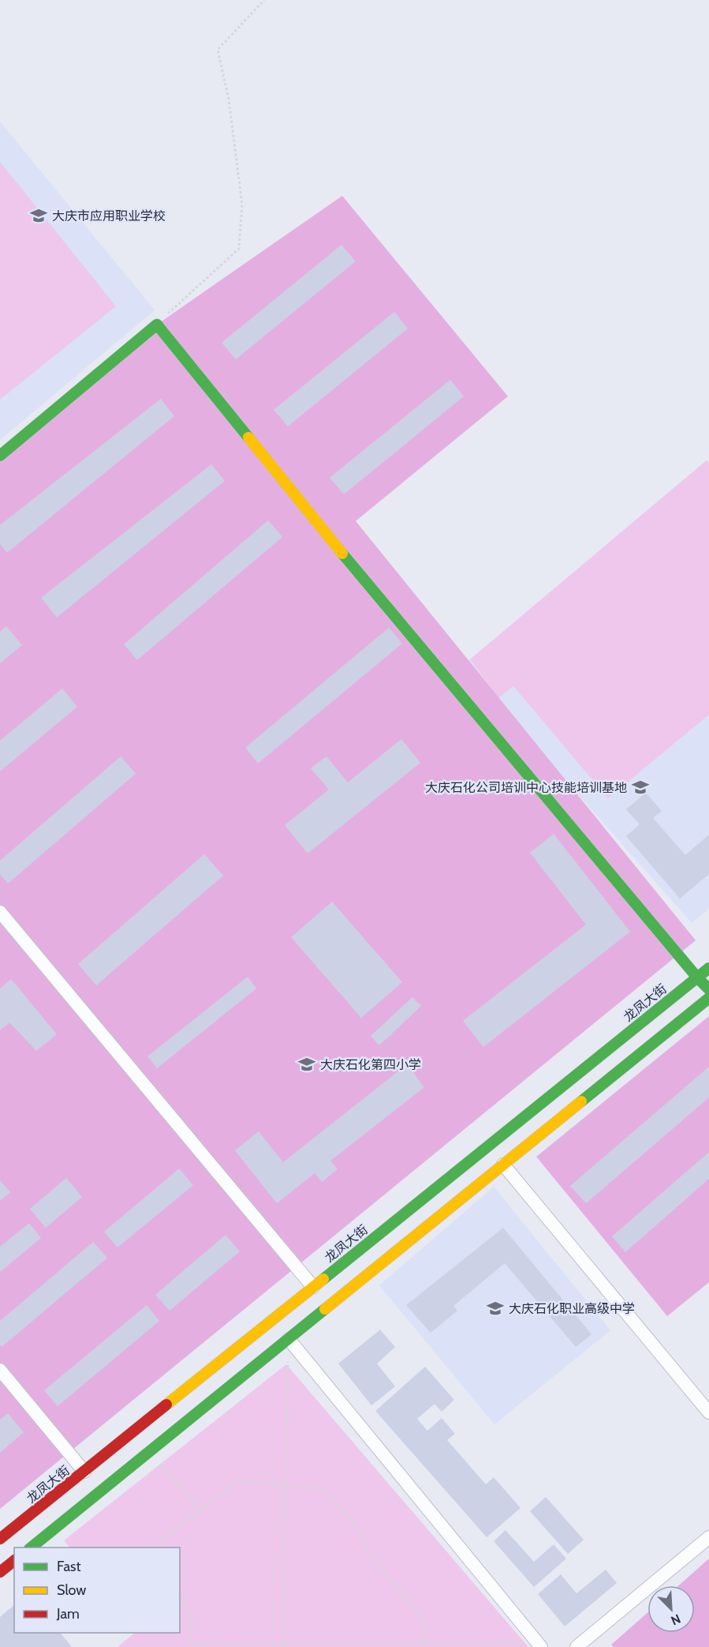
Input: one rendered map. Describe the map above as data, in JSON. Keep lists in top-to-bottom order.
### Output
{
  "streets": {
    "main road": ["龙凤大街"]
  },
  "places": {
    "school or university": [
      "大庆市应用职业学校",
      "大庆石化公司培训中心技能培训基地",
      "大庆石化第四小学",
      "大庆石化职业高级中学"
    ]
  },
  "legend": ["Fast", "Slow", "Jam"],
  "north": "bottom right"
}
